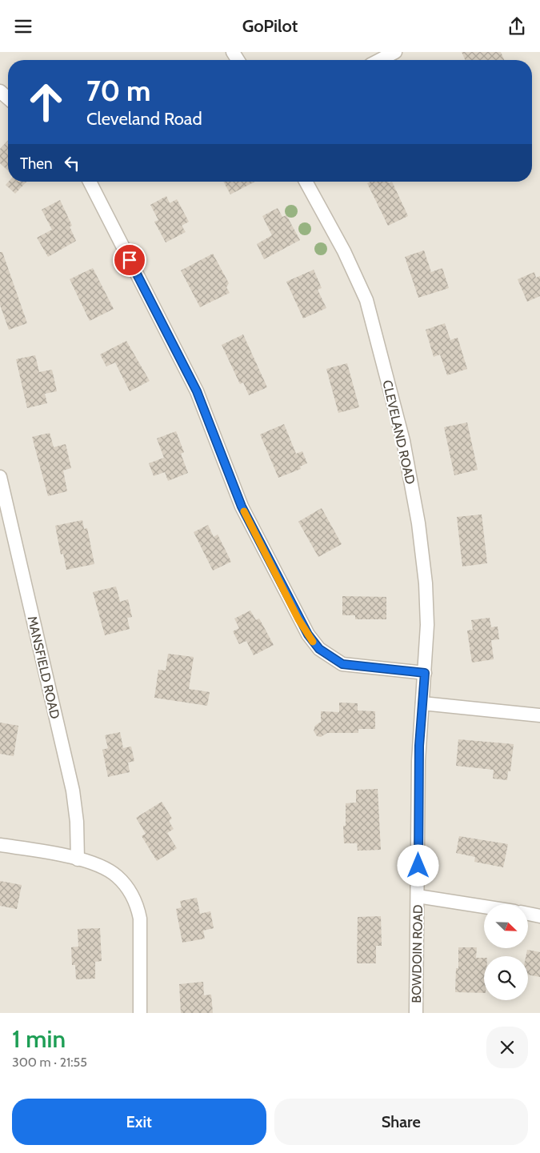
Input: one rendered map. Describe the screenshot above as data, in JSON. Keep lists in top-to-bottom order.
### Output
{
  "streets": {
    "street": ["CLEVELAND ROAD", "MANSFIELD ROAD", "BOWDOIN ROAD"]
  },
  "crossings": [
    ["CLEVELAND ROAD", "BOWDOIN ROAD"]
  ],
  "north": "bottom right",
  "page": {
    "header": "GoPilot",
    "turn": ["70 m", "Cleveland Road"],
    "then": "Then",
    "heading": ["1 min", "300 m · 21:55"],
    "buttons": ["Exit", "Share"]
  }
}
